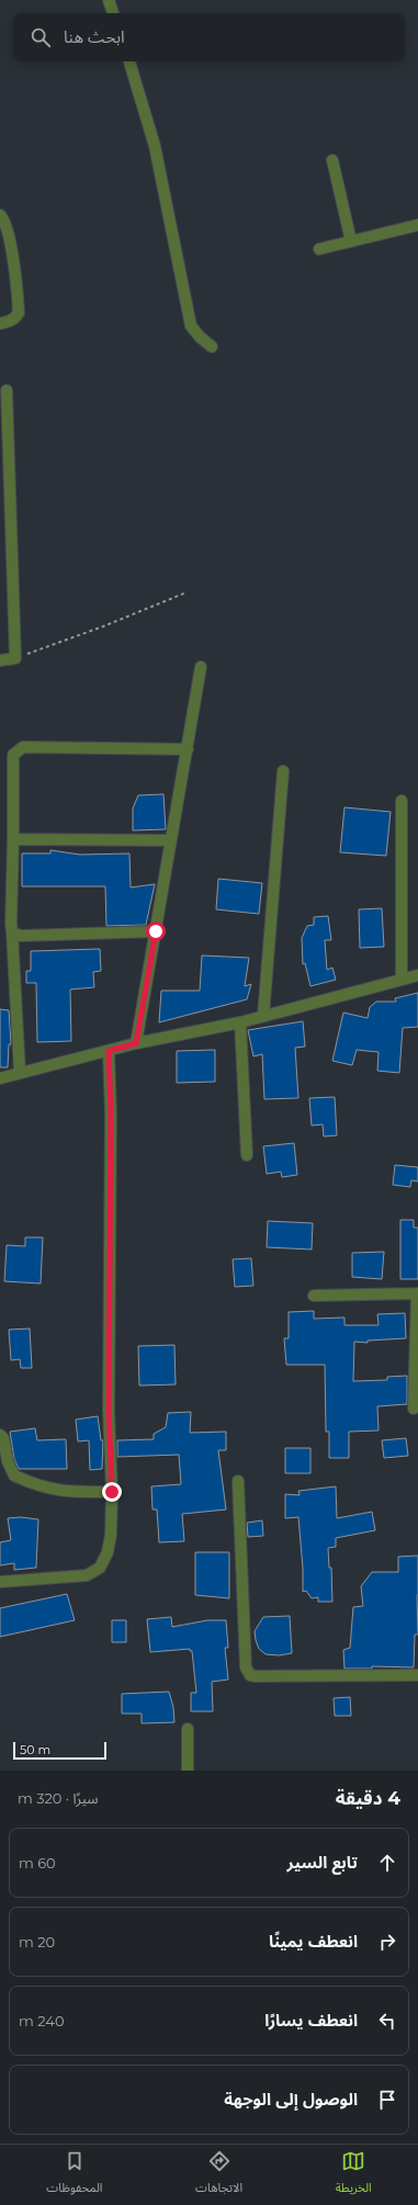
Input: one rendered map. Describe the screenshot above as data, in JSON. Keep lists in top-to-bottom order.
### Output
{
  "scale_bar": "50 m",
  "page": {
    "search": "ابحث هنا",
    "scale": "50 m",
    "heading": ["4 دقيقة", "سيرًا · 320 m"],
    "list": [
      ["تابع السير", "60 m"],
      ["انعطف يمينًا", "20 m"],
      ["انعطف يسارًا", "240 m"],
      "الوصول إلى الوجهة"
    ],
    "nav": ["الخريطة", "الاتجاهات", "المحفوظات"]
  }
}
